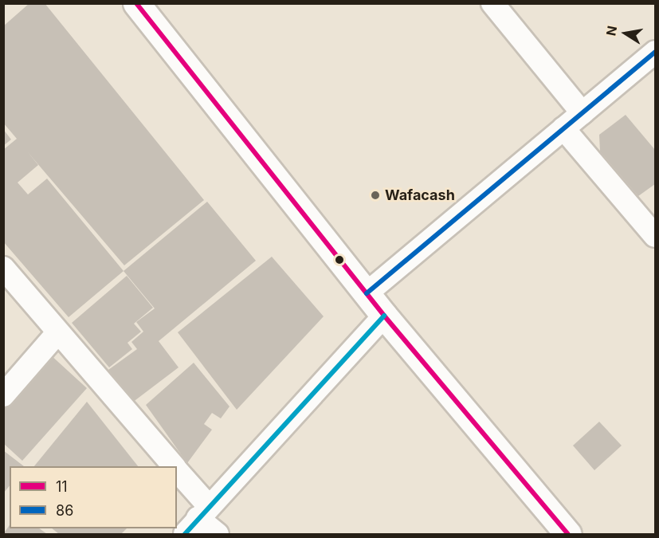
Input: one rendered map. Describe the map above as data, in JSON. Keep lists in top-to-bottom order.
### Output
{
  "places": ["Wafacash"],
  "lines": ["transit line 11", "transit line 86"],
  "legend": ["11", "86"],
  "north": "left"
}
